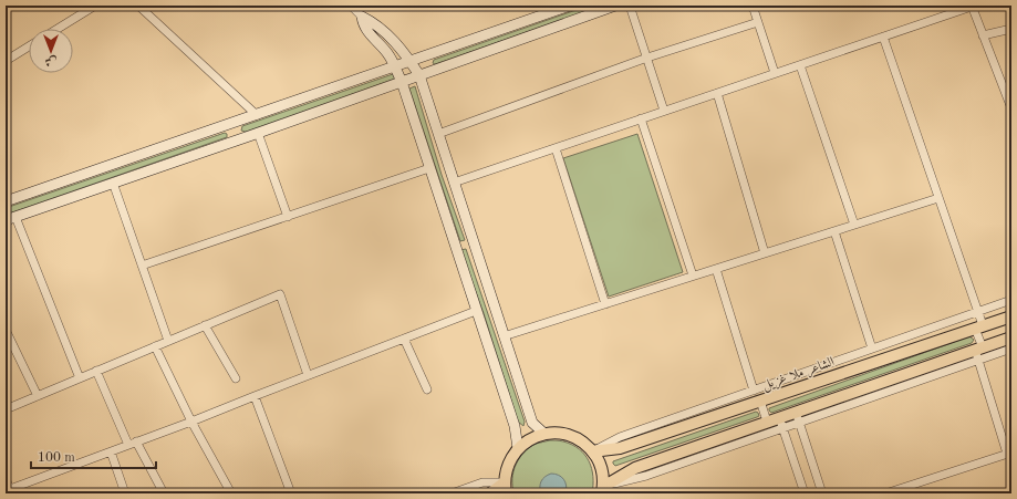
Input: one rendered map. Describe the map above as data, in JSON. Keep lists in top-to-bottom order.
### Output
{
  "streets": {
    "main road": ["الشاعر ملا غزيل"]
  },
  "scale_bar": "100 m",
  "north": "bottom"
}
